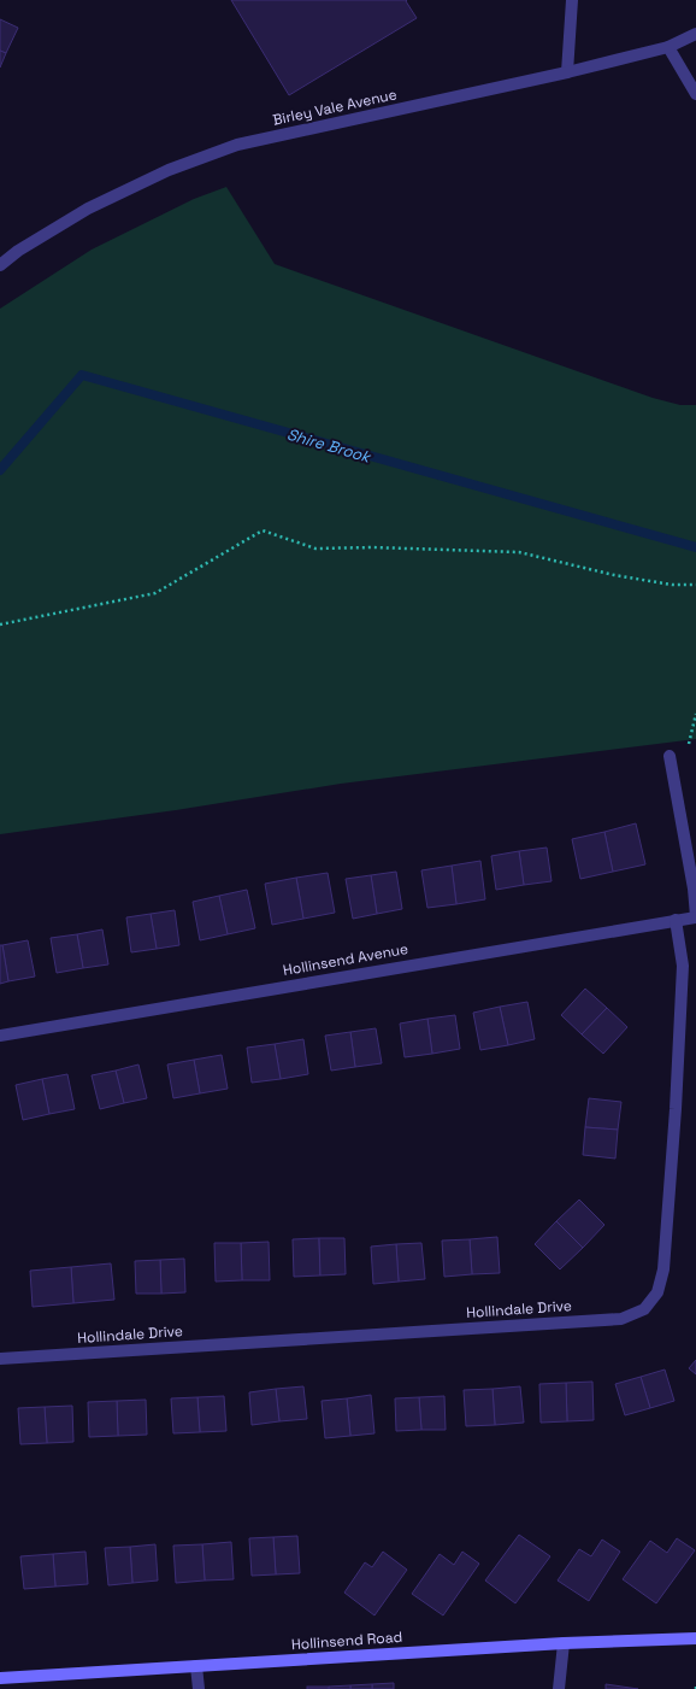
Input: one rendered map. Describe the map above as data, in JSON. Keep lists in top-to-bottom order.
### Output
{
  "streets": {
    "main road": ["Hollinsend Road"],
    "street": ["Birley Vale Avenue", "Hollinsend Avenue", "Hollindale Drive"]
  },
  "crossings": [
    ["Hollinsend Avenue", "Hollindale Drive"]
  ],
  "water": ["Shire Brook"]
}
